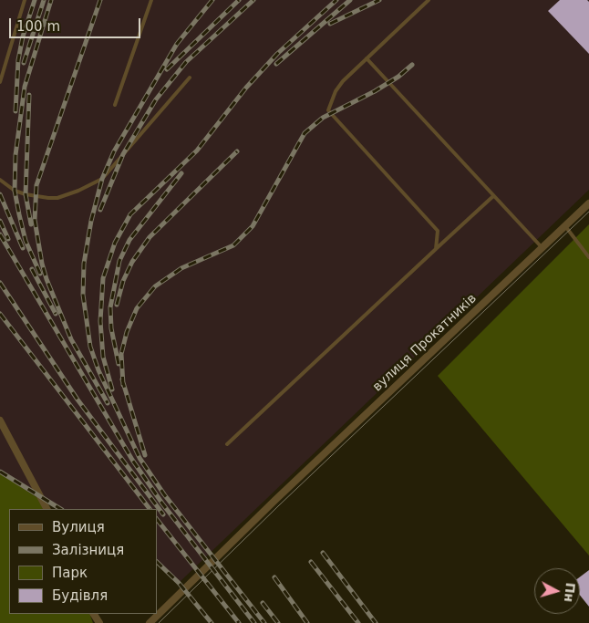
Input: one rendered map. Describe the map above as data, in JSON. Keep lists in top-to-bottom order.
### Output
{
  "streets": {
    "street": ["вулиця Прокатників"]
  },
  "legend": [
    "Вулиця",
    "Залізниця",
    "Парк",
    "Будівля"
  ],
  "scale_bar": "100 m",
  "north": "right"
}
